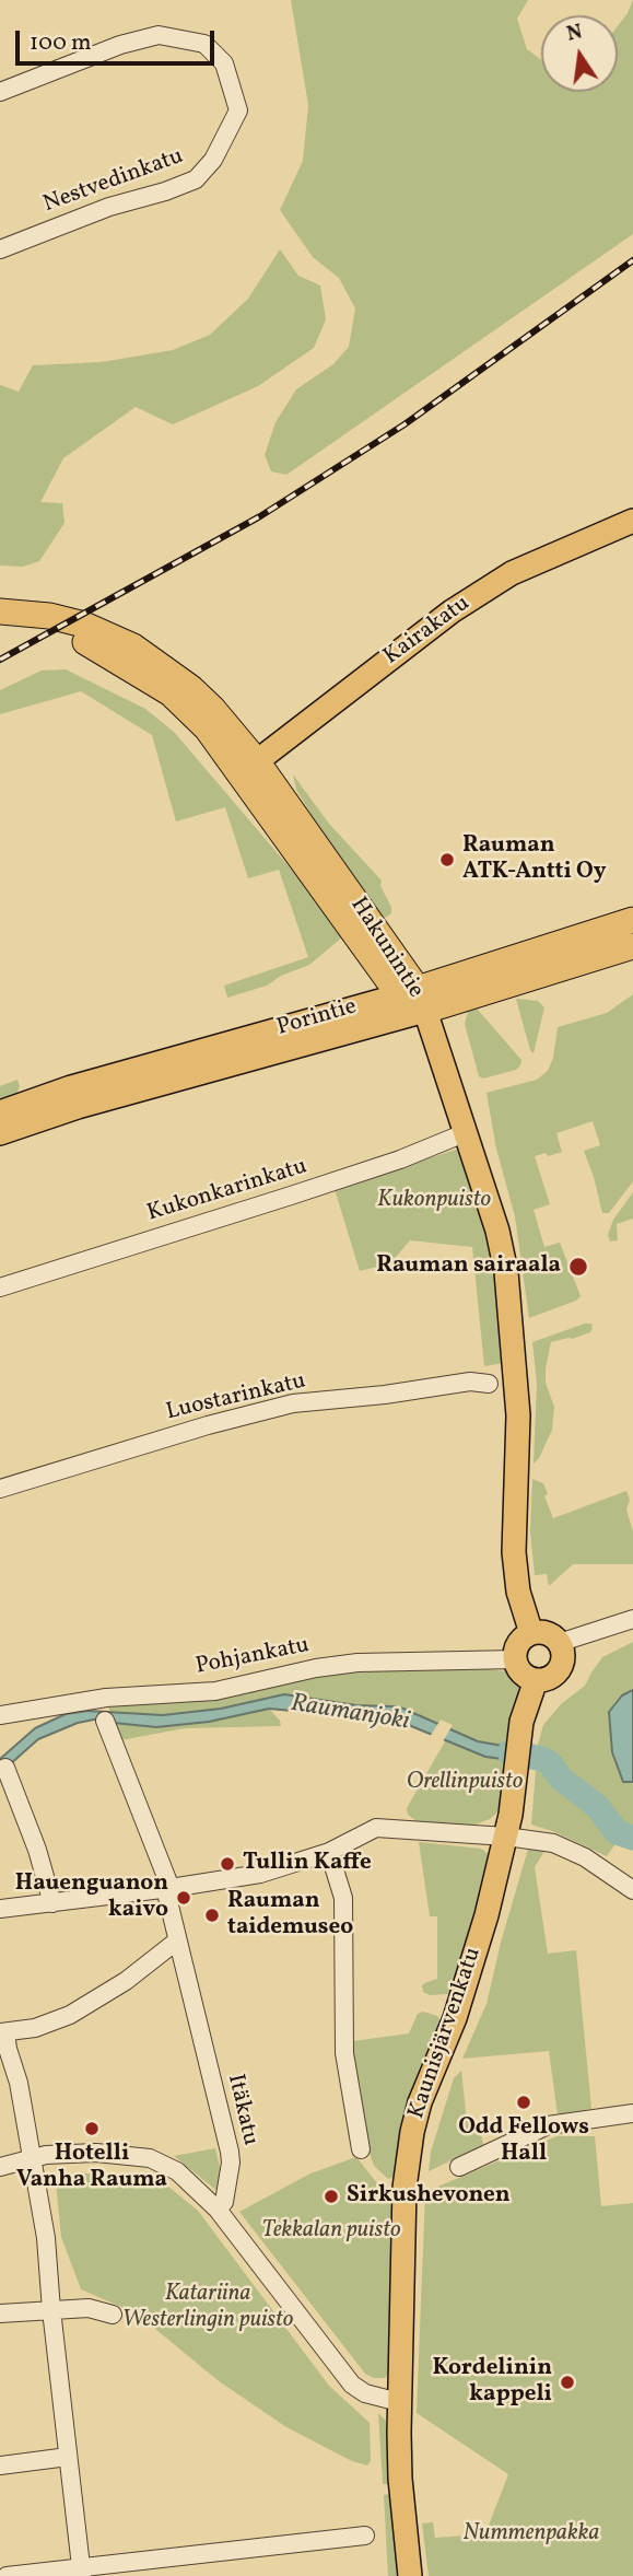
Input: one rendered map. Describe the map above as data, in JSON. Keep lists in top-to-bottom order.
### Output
{
  "streets": {
    "highway": ["Hakunintie", "Porintie"],
    "main road": ["Kairakatu", "Kaunisjärvenkatu"],
    "street": [
      "Nestvedinkatu",
      "Kukonkarinkatu",
      "Luostarinkatu",
      "Pohjankatu",
      "Itäkatu"
    ]
  },
  "crossings": [
    ["Kairakatu", "Hakunintie"],
    ["Hakunintie", "Porintie"],
    ["Pohjankatu", "Kaunisjärvenkatu"]
  ],
  "water": ["Raumanjoki"],
  "parks": [
    "Kukonpuisto",
    "Orellinpuisto",
    "Tekkalan puisto",
    "Katariina Westerlingin puisto",
    "Nummenpakka"
  ],
  "places": [
    "Rauman ATK-Antti Oy",
    "Rauman sairaala",
    "Tullin Kaffe",
    "Hauenguanon kaivo",
    "Rauman taidemuseo",
    "Odd Fellows Hall",
    "Hotelli Vanha Rauma",
    "Sirkushevonen",
    "Kordelinin kappeli"
  ],
  "scale_bar": "100 m",
  "north": "top"
}
